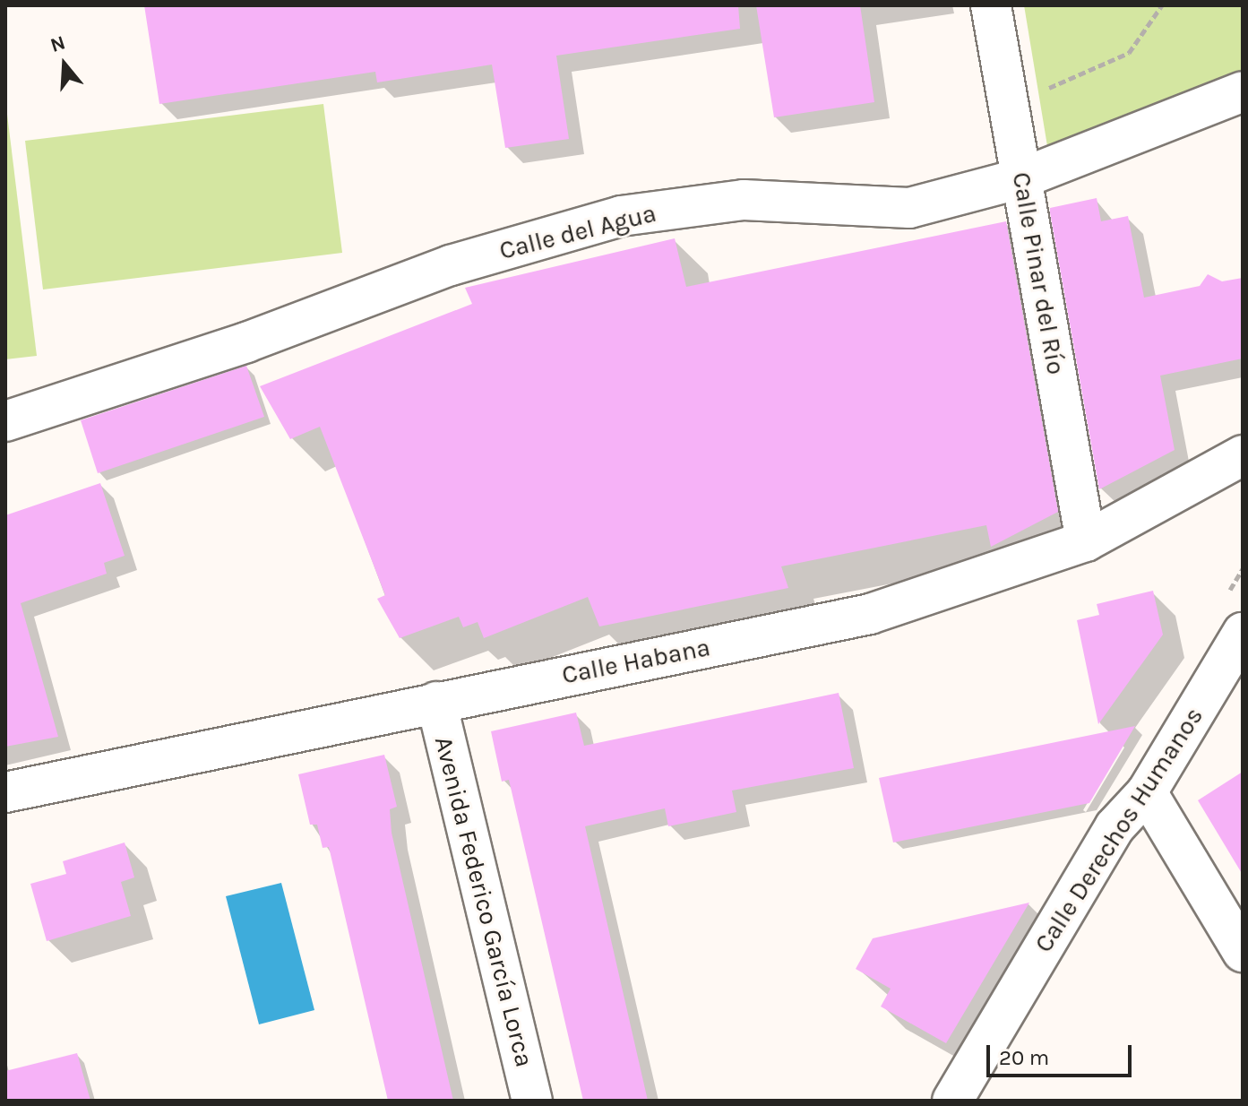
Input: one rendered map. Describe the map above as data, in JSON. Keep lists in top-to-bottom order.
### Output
{
  "streets": {
    "street": [
      "Calle del Agua",
      "Calle Pinar del Río",
      "Calle Habana",
      "Calle Derechos Humanos",
      "Avenida Federico García Lorca"
    ]
  },
  "crossings": [
    ["Calle del Agua", "Calle Pinar del Río"],
    ["Calle Pinar del Río", "Calle Habana"],
    ["Calle Habana", "Avenida Federico García Lorca"]
  ],
  "scale_bar": "20 m",
  "north": "top"
}
